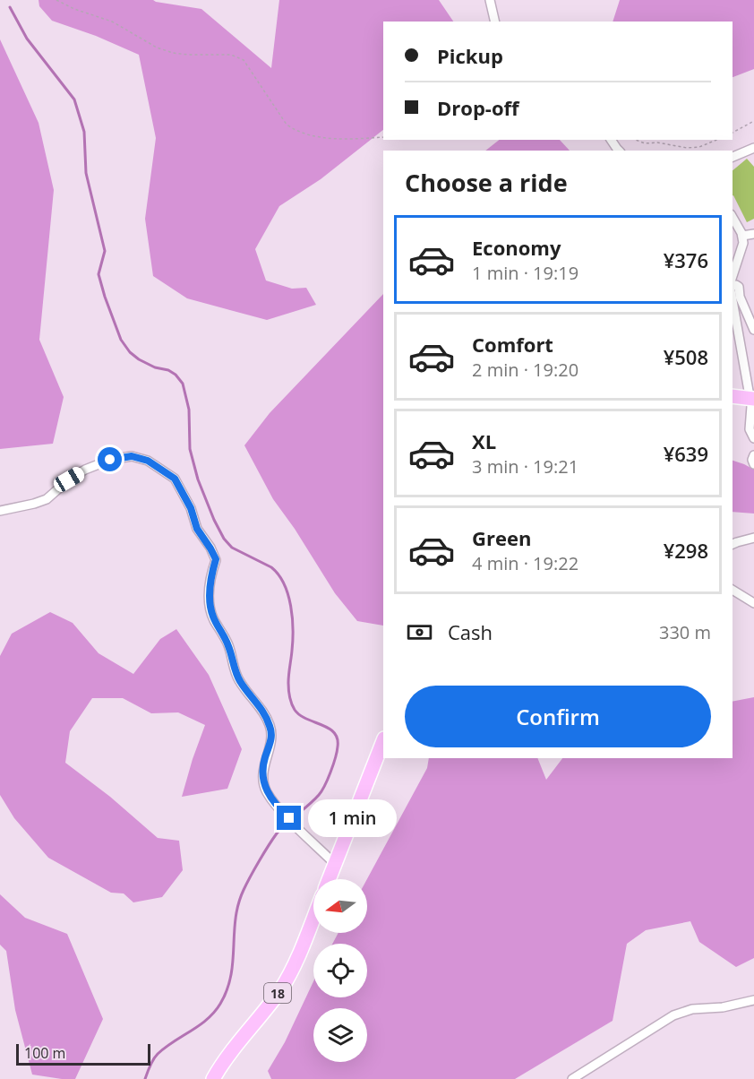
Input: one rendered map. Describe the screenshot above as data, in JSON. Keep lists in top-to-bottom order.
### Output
{
  "streets": {
    "main road": ["18"]
  },
  "scale_bar": "100 m",
  "north": "left",
  "page": {
    "banner": ["Pickup", "Drop-off"],
    "heading": "Choose a ride",
    "list": [
      {
        "name": "Economy",
        "note": "1 min · 19:19",
        "value": "¥376"
      },
      {
        "name": "Comfort",
        "note": "2 min · 19:20",
        "value": "¥508"
      },
      {
        "name": "XL",
        "note": "3 min · 19:21",
        "value": "¥639"
      },
      {
        "name": "Green",
        "note": "4 min · 19:22",
        "value": "¥298"
      }
    ],
    "pay": ["Cash", "330 m"],
    "buttons": "Confirm",
    "bubble": "1 min",
    "scale": "100 m"
  }
}
